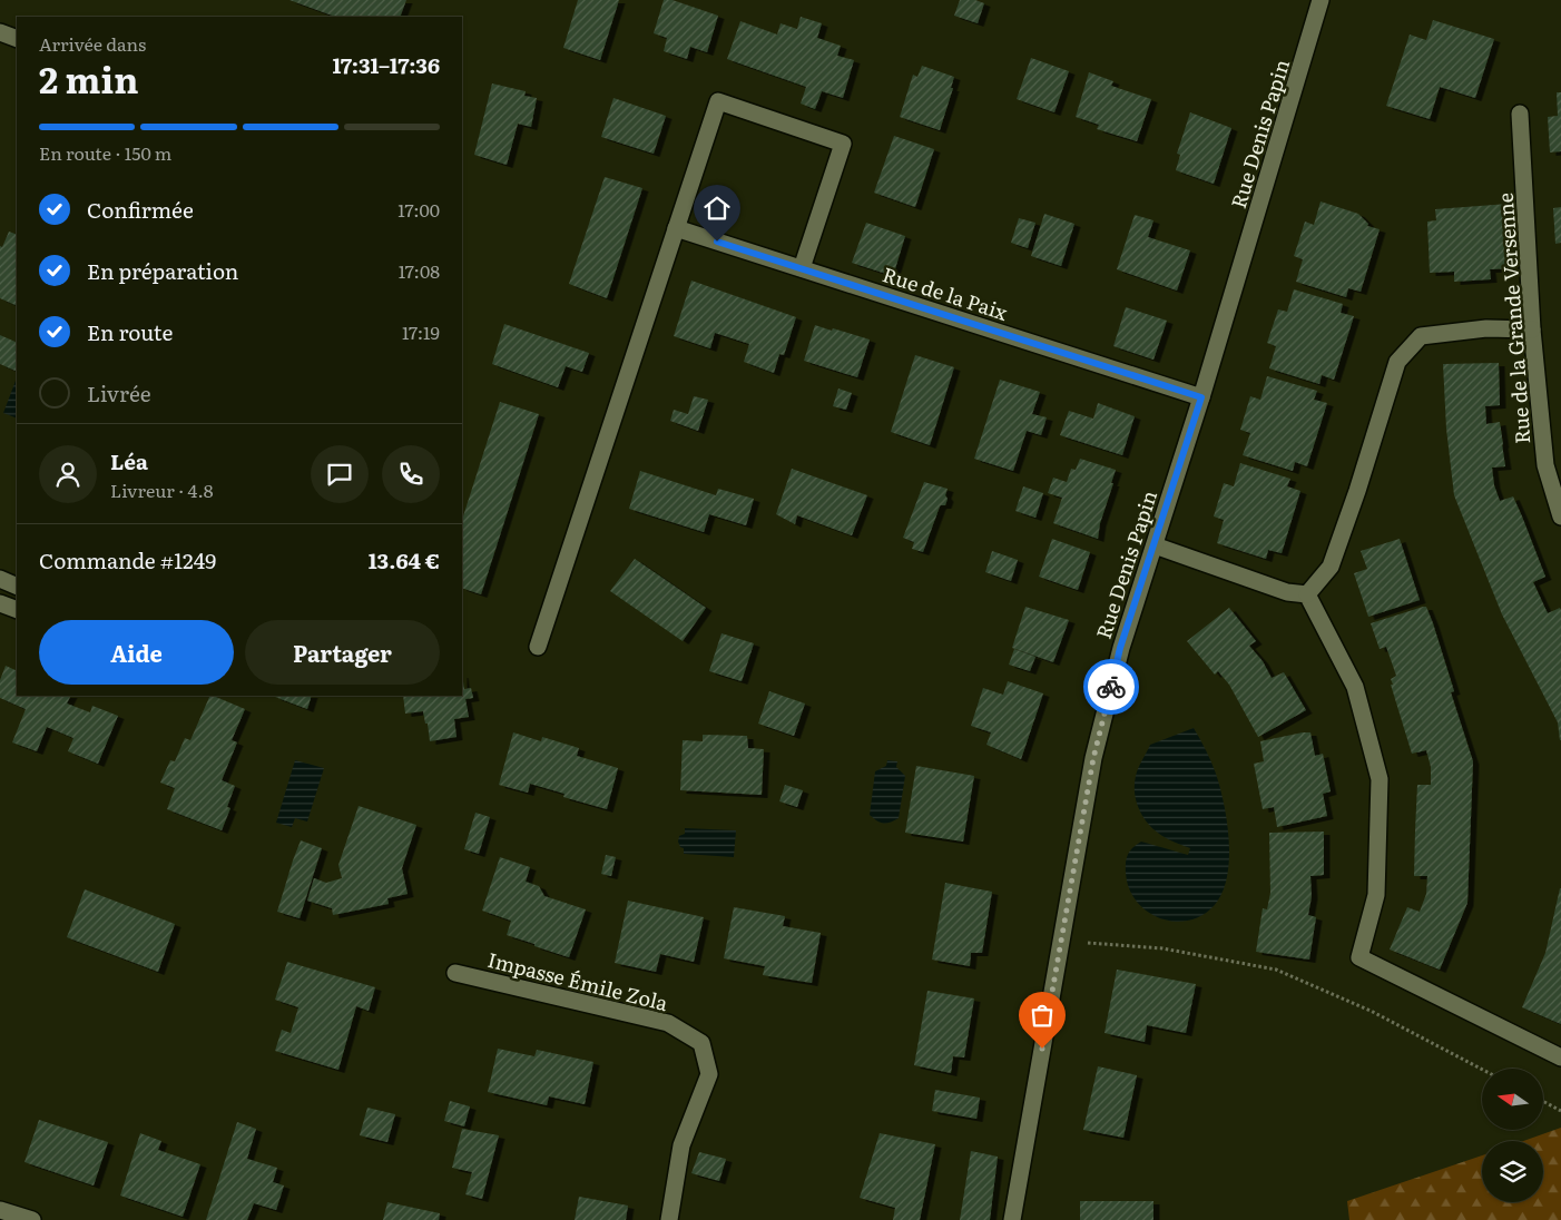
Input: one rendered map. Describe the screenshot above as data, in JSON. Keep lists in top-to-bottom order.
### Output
{
  "streets": {
    "street": [
      "Rue Denis Papin",
      "Rue de la Paix",
      "Rue de la Grande Versenne",
      "Impasse Émile Zola"
    ]
  },
  "crossings": [
    ["Rue Denis Papin", "Rue de la Paix"]
  ],
  "north": "left",
  "page": {
    "heading": ["2 min", "Arrivée dans", "17:31–17:36"],
    "panel": [
      "Léa",
      "Livreur · 4.8",
      "Commande #1249",
      "13.64 €"
    ],
    "bar": "En route · 150 m",
    "list": [
      ["Confirmée", "17:00"],
      ["En préparation", "17:08"],
      ["En route", "17:19"],
      "Livrée"
    ],
    "buttons": ["Aide", "Partager"]
  }
}
